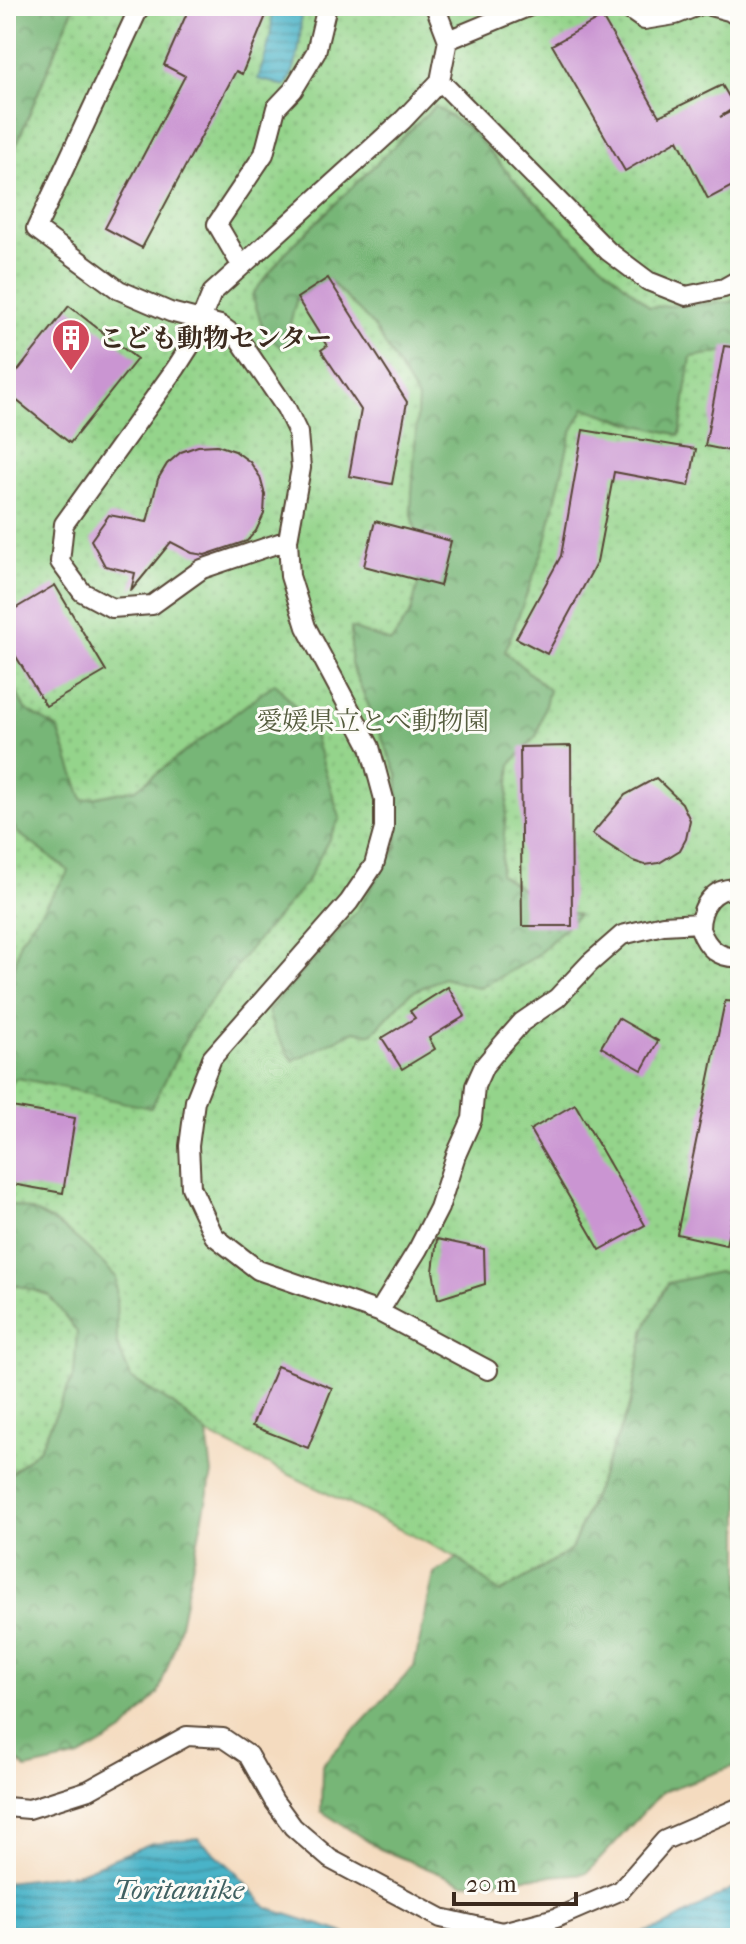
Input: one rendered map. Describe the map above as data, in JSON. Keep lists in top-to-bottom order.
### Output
{
  "water": ["Toritaniike"],
  "parks": ["愛媛県立とべ動物園"],
  "places": {
    "building": ["こども動物センター"]
  },
  "scale_bar": "20 m"
}
